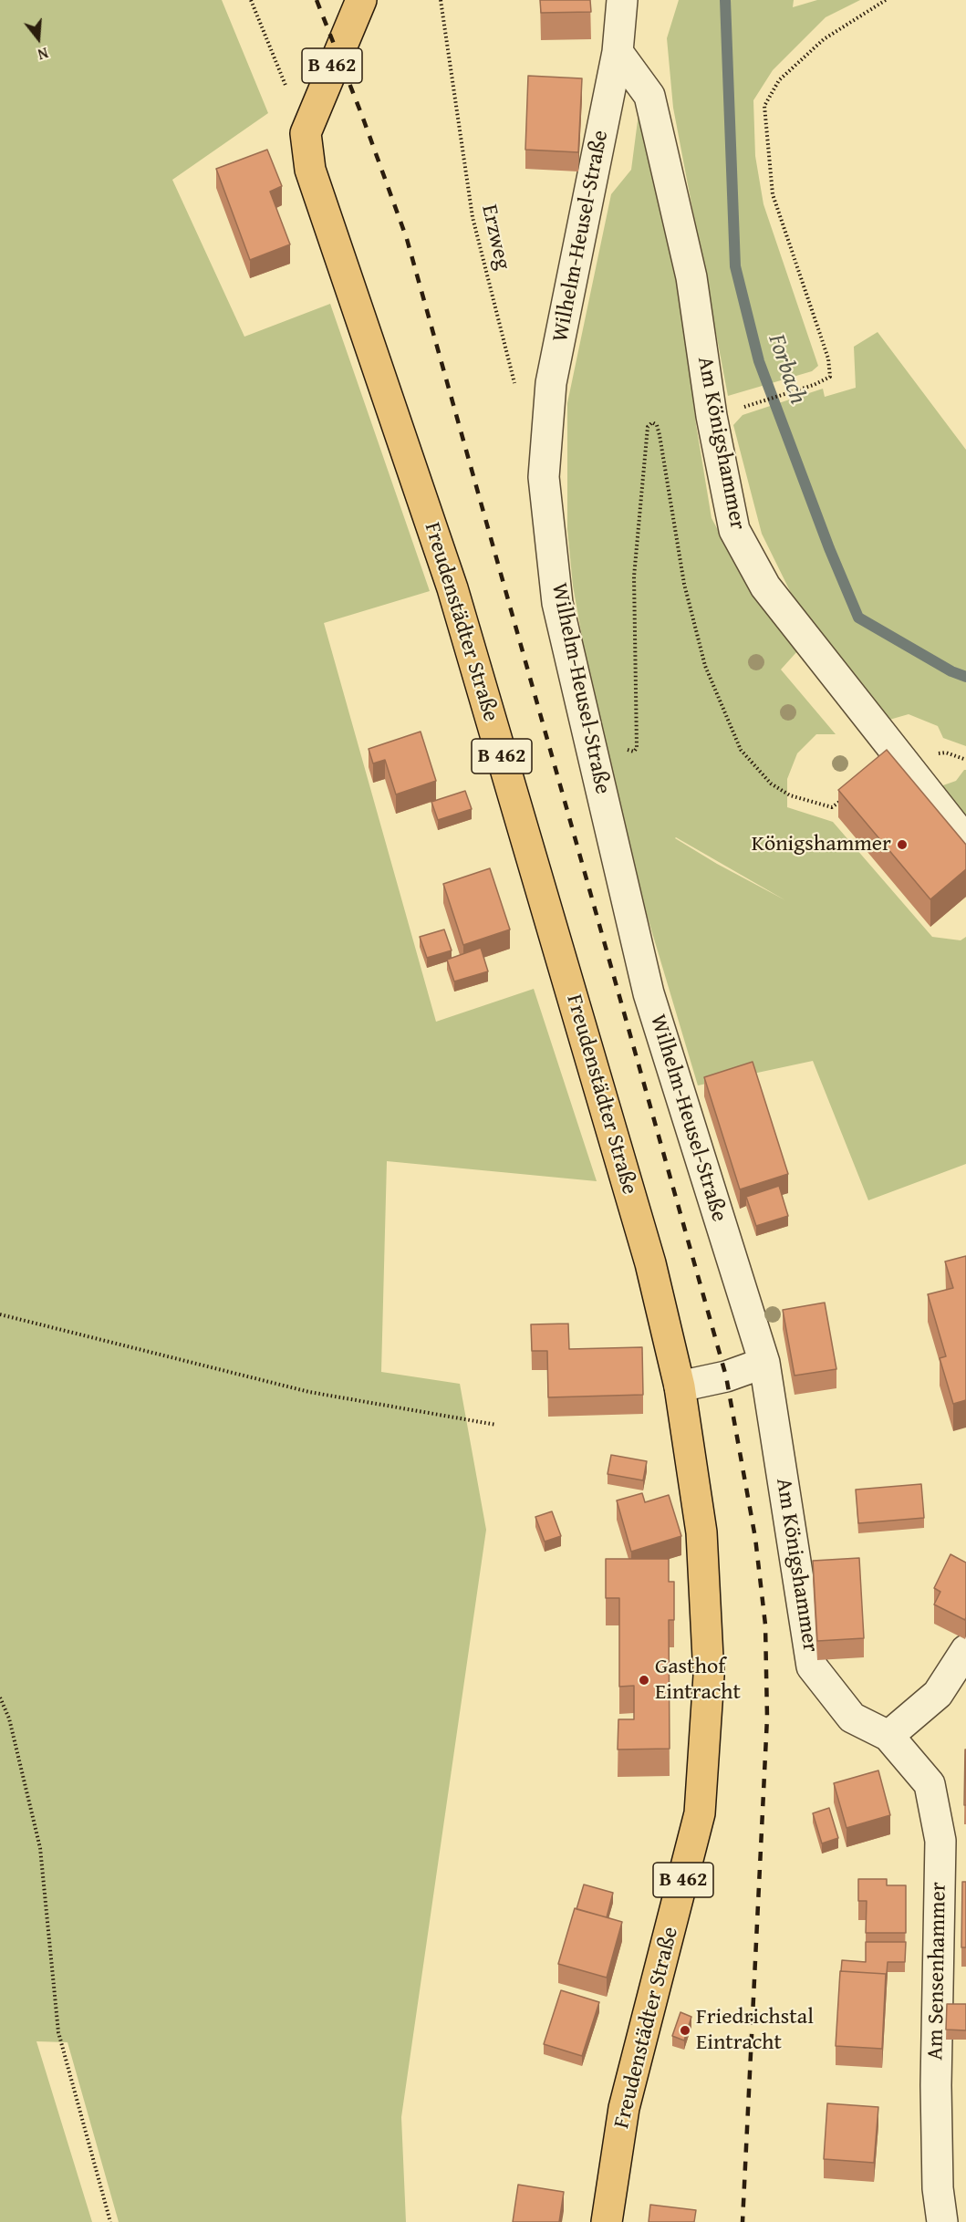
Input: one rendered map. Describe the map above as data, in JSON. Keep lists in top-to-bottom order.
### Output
{
  "streets": {
    "main road": ["B 462", "Freudenstädter Straße"],
    "street": ["Wilhelm-Heusel-Straße", "Am Königshammer", "Am Sensenhammer"],
    "path": ["Erzweg"]
  },
  "crossings": [
    ["Wilhelm-Heusel-Straße", "Am Königshammer"],
    ["Am Königshammer", "Am Sensenhammer"]
  ],
  "water": ["Forbach"],
  "places": ["Königshammer", "Gasthof Eintracht", "Friedrichstal Eintracht"],
  "north": "bottom"
}
